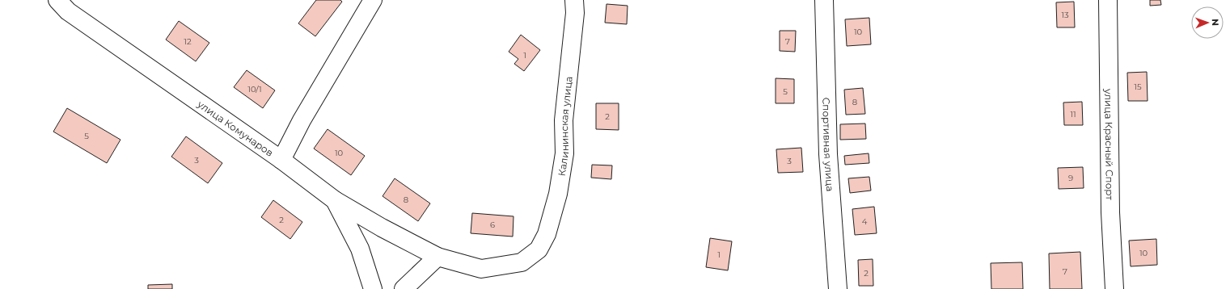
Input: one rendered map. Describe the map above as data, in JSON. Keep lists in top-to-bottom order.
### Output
{
  "streets": {
    "street": [
      "Калининская улица",
      "улица Комунаров",
      "Спортивная улица",
      "улица Красный Спорт"
    ]
  },
  "house_numbers": [
    "13",
    "10",
    "12",
    "7",
    "1",
    "15",
    "10/1",
    "5",
    "8",
    "11",
    "2",
    "5",
    "10",
    "3",
    "3",
    "9",
    "8",
    "2",
    "4",
    "6",
    "10",
    "1",
    "7",
    "2"
  ],
  "north": "right"
}
